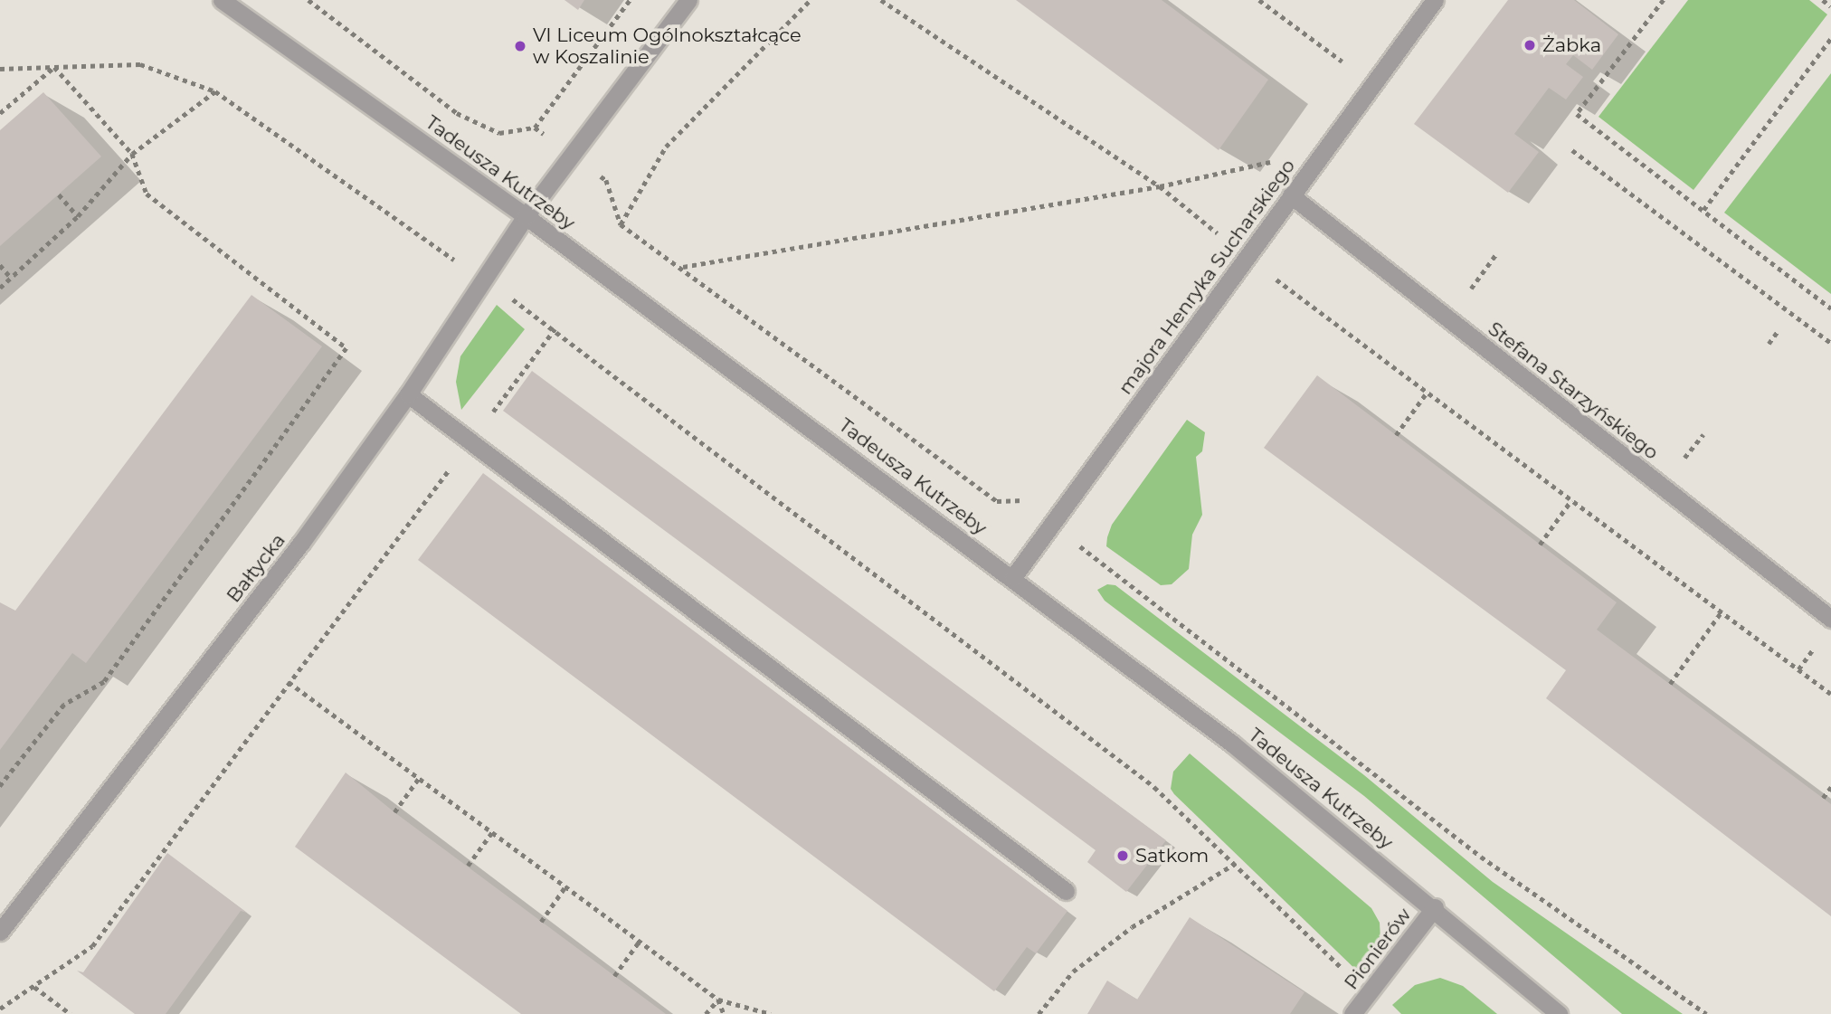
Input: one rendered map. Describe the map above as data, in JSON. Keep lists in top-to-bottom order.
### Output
{
  "streets": {
    "street": [
      "Tadeusza Kutrzeby",
      "majora Henryka Sucharskiego",
      "Stefana Starzyńskiego",
      "Bałtycka",
      "Pionierów"
    ]
  },
  "crossings": [
    ["Tadeusza Kutrzeby", "majora Henryka Sucharskiego"],
    ["Tadeusza Kutrzeby", "Bałtycka"],
    ["Tadeusza Kutrzeby", "Pionierów"],
    ["majora Henryka Sucharskiego", "Stefana Starzyńskiego"]
  ],
  "places": ["Żabka", "VI Liceum Ogólnokształcące w Koszalinie", "Satkom"]
}
